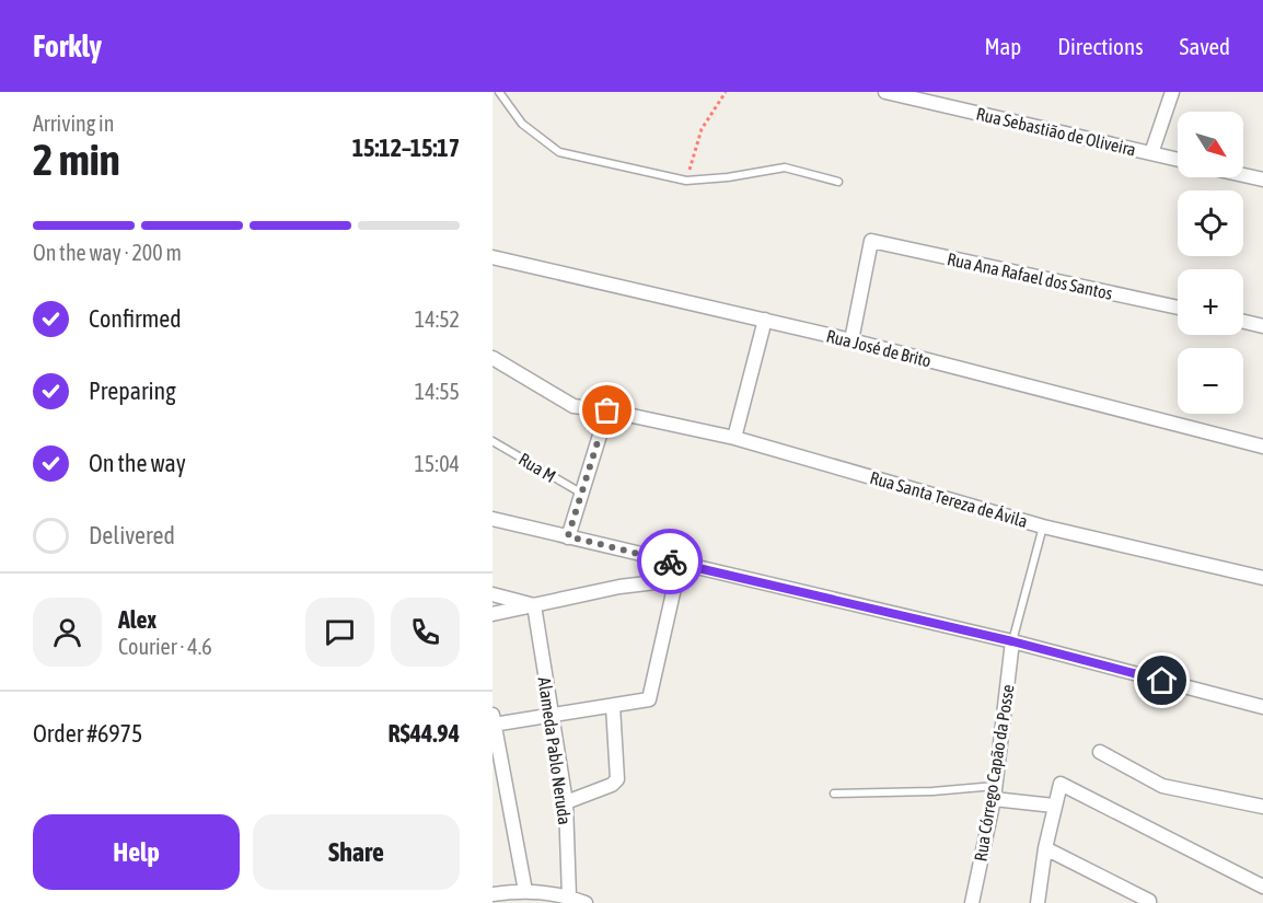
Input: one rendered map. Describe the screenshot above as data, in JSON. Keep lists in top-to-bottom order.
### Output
{
  "streets": {
    "street": [
      "Rua Sebastião de Oliveira",
      "Rua Ana Rafael dos Santos",
      "Rua José de Brito",
      "Rua Santa Tereza de Ávila",
      "Alameda Pablo Neruda",
      "Rua Córrego Capão da Posse"
    ],
    "lane": ["Rua M"]
  },
  "crossings": [
    ["Rua Ana Rafael dos Santos", "Rua José de Brito"]
  ],
  "north": "bottom right",
  "page": {
    "header": "Forkly",
    "nav": ["Map", "Directions", "Saved"],
    "heading": ["2 min", "Arriving in", "15:12–15:17"],
    "panel": [
      "Alex",
      "Courier · 4.6",
      "Order #6975",
      "R$44.94"
    ],
    "map_buttons": ["+", "−"],
    "bar": "On the way · 200 m",
    "list": [
      ["Confirmed", "14:52"],
      ["Preparing", "14:55"],
      ["On the way", "15:04"],
      "Delivered"
    ],
    "buttons": ["Help", "Share"]
  }
}
